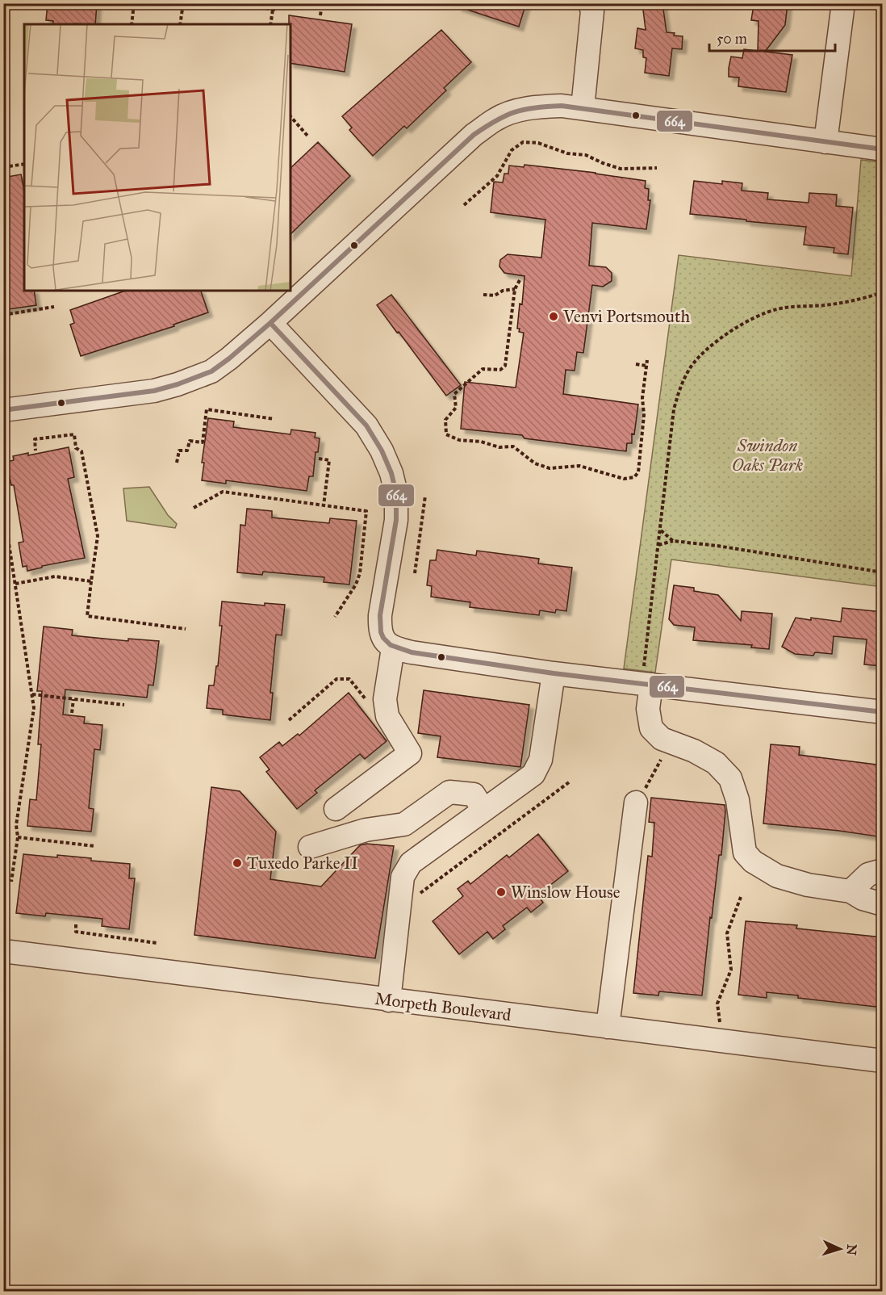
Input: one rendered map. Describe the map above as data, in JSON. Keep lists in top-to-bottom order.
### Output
{
  "streets": {
    "street": ["Morpeth Boulevard"]
  },
  "parks": ["Swindon Oaks Park"],
  "places": ["Venvi Portsmouth", "Tuxedo Parke II", "Winslow House"],
  "lines": ["transit line 664"],
  "scale_bar": "50 m",
  "north": "right"
}
